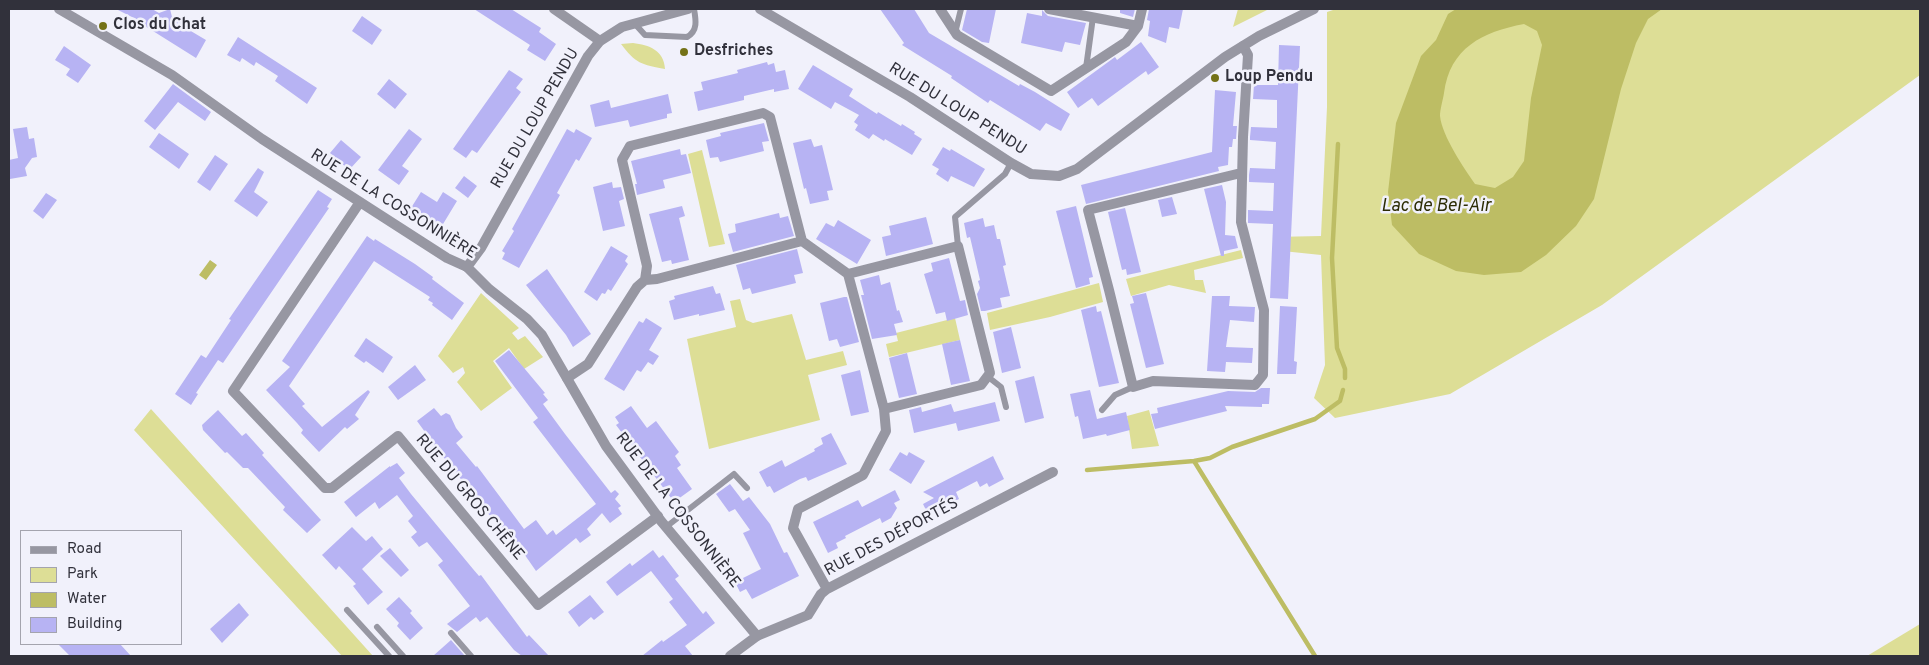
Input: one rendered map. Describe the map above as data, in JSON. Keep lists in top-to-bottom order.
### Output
{
  "streets": {
    "street": [
      "RUE DU LOUP PENDU",
      "RUE DE LA COSSONNIÈRE",
      "RUE DU GROS CHÊNE",
      "RUE DES DÉPORTÉS"
    ]
  },
  "crossings": [
    ["RUE DU LOUP PENDU", "RUE DE LA COSSONNIÈRE"],
    ["RUE DE LA COSSONNIÈRE", "RUE DU GROS CHÊNE"],
    ["RUE DE LA COSSONNIÈRE", "RUE DES DÉPORTÉS"]
  ],
  "water": ["Lac de Bel-Air"],
  "places": ["Clos du Chat", "Desfriches", "Loup Pendu"],
  "legend": [
    "Road",
    "Park",
    "Water",
    "Building"
  ]
}
